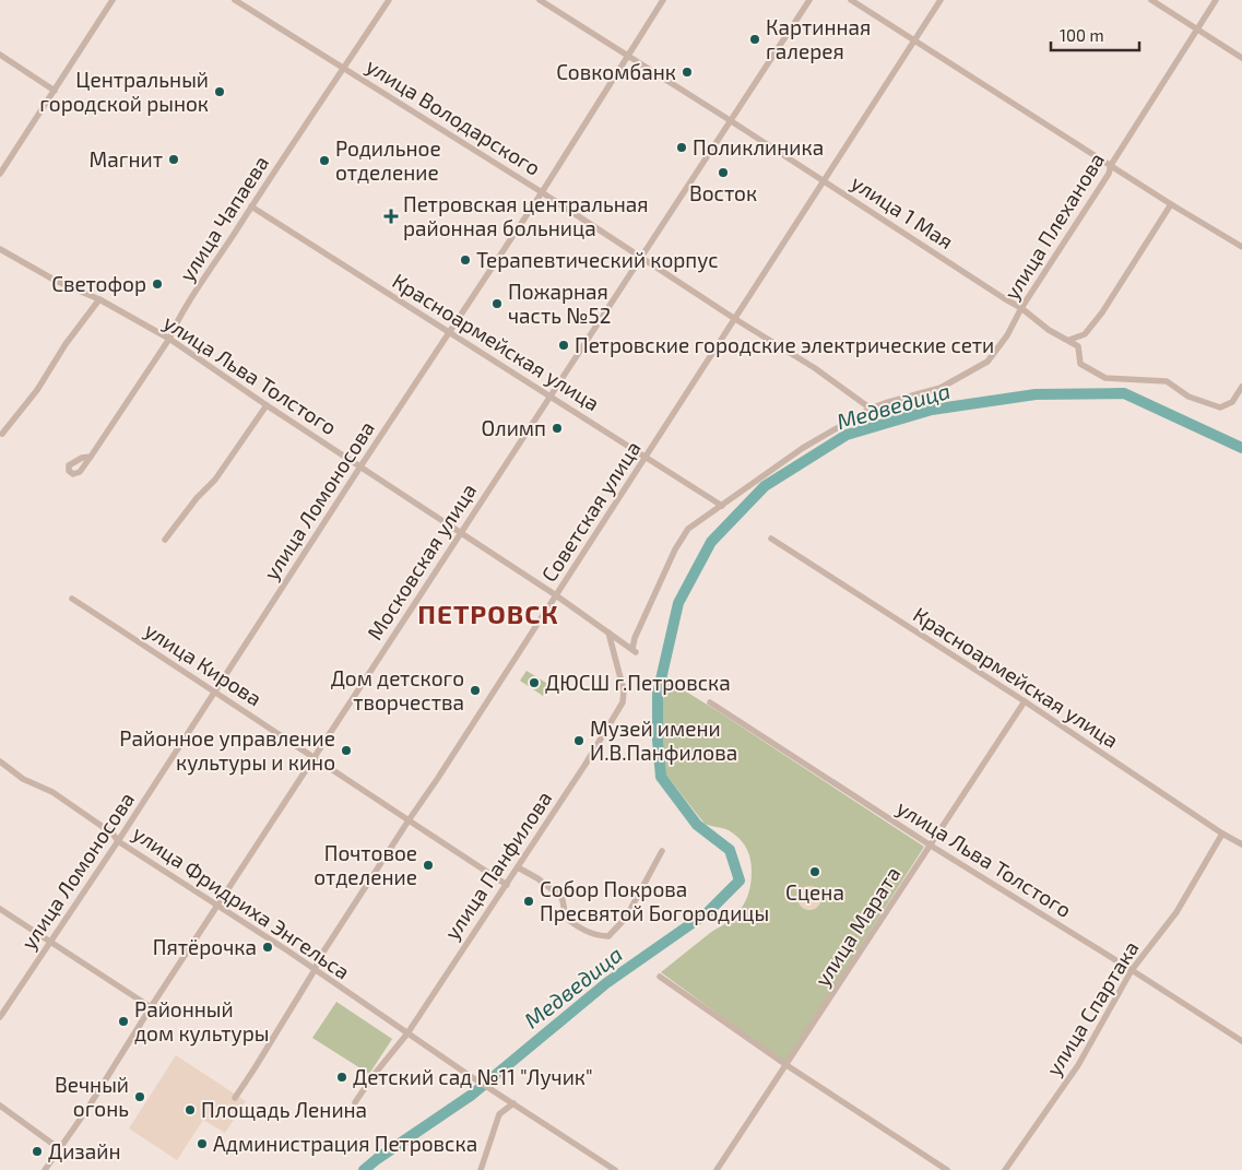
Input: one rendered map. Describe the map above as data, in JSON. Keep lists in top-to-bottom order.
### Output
{
  "streets": {
    "street": [
      "улица Володарского",
      "улица 1 Мая",
      "улица Чапаева",
      "улица Плеханова",
      "Красноармейская улица",
      "улица Льва Толстого",
      "улица Ломоносова",
      "Советская улица",
      "Московская улица",
      "улица Кирова",
      "улица Панфилова",
      "улица Фридриха Энгельса",
      "улица Марата",
      "улица Спартака"
    ]
  },
  "crossings": [
    ["улица Володарского", "улица Чапаева"],
    ["улица Володарского", "улица Плеханова"],
    ["улица Володарского", "улица Ломоносова"],
    ["улица Володарского", "Советская улица"],
    ["улица Володарского", "Московская улица"],
    ["улица 1 Мая", "улица Плеханова"],
    ["улица 1 Мая", "улица Ломоносова"],
    ["улица 1 Мая", "Советская улица"],
    ["улица 1 Мая", "Московская улица"],
    ["улица Чапаева", "Красноармейская улица"],
    ["улица Чапаева", "улица Льва Толстого"],
    ["Красноармейская улица", "улица Льва Толстого"],
    ["Красноармейская улица", "улица Ломоносова"],
    ["Красноармейская улица", "Советская улица"],
    ["Красноармейская улица", "Московская улица"],
    ["Красноармейская улица", "улица Марата"],
    ["Красноармейская улица", "улица Спартака"],
    ["улица Льва Толстого", "улица Ломоносова"],
    ["улица Льва Толстого", "Советская улица"],
    ["улица Льва Толстого", "Московская улица"],
    ["улица Льва Толстого", "улица Панфилова"],
    ["улица Льва Толстого", "улица Марата"],
    ["улица Льва Толстого", "улица Спартака"],
    ["улица Ломоносова", "улица Кирова"],
    ["улица Ломоносова", "улица Фридриха Энгельса"],
    ["Советская улица", "улица Кирова"],
    ["Советская улица", "улица Фридриха Энгельса"],
    ["Московская улица", "улица Кирова"],
    ["Московская улица", "улица Фридриха Энгельса"],
    ["улица Кирова", "улица Панфилова"],
    ["улица Панфилова", "улица Фридриха Энгельса"]
  ],
  "districts": ["ПЕТРОВСК"],
  "water": ["Медведица"],
  "places": {
    "other": [
      "Картинная галерея",
      "Совкомбанк",
      "Центральный городской рынок",
      "Поликлиника",
      "Магнит",
      "Родильное отделение",
      "Восток",
      "Терапевтический корпус",
      "Светофор",
      "Пожарная часть №52",
      "Петровские городские электрические сети",
      "Олимп",
      "ДЮСШ г.Петровска",
      "Дом детского творчества",
      "Музей имени И.В.Панфилова",
      "Районное управление культуры и кино",
      "Почтовое отделение",
      "Сцена",
      "Собор Покрова Пресвятой Богородицы",
      "Пятёрочка",
      "Районный дом культуры",
      "Детский сад №11 \"Лучик\"",
      "Вечный огонь",
      "Площадь Ленина",
      "Администрация Петровска",
      "Дизайн"
    ],
    "health": ["Петровская центральная районная больница"]
  },
  "scale_bar": "100 m"
}
